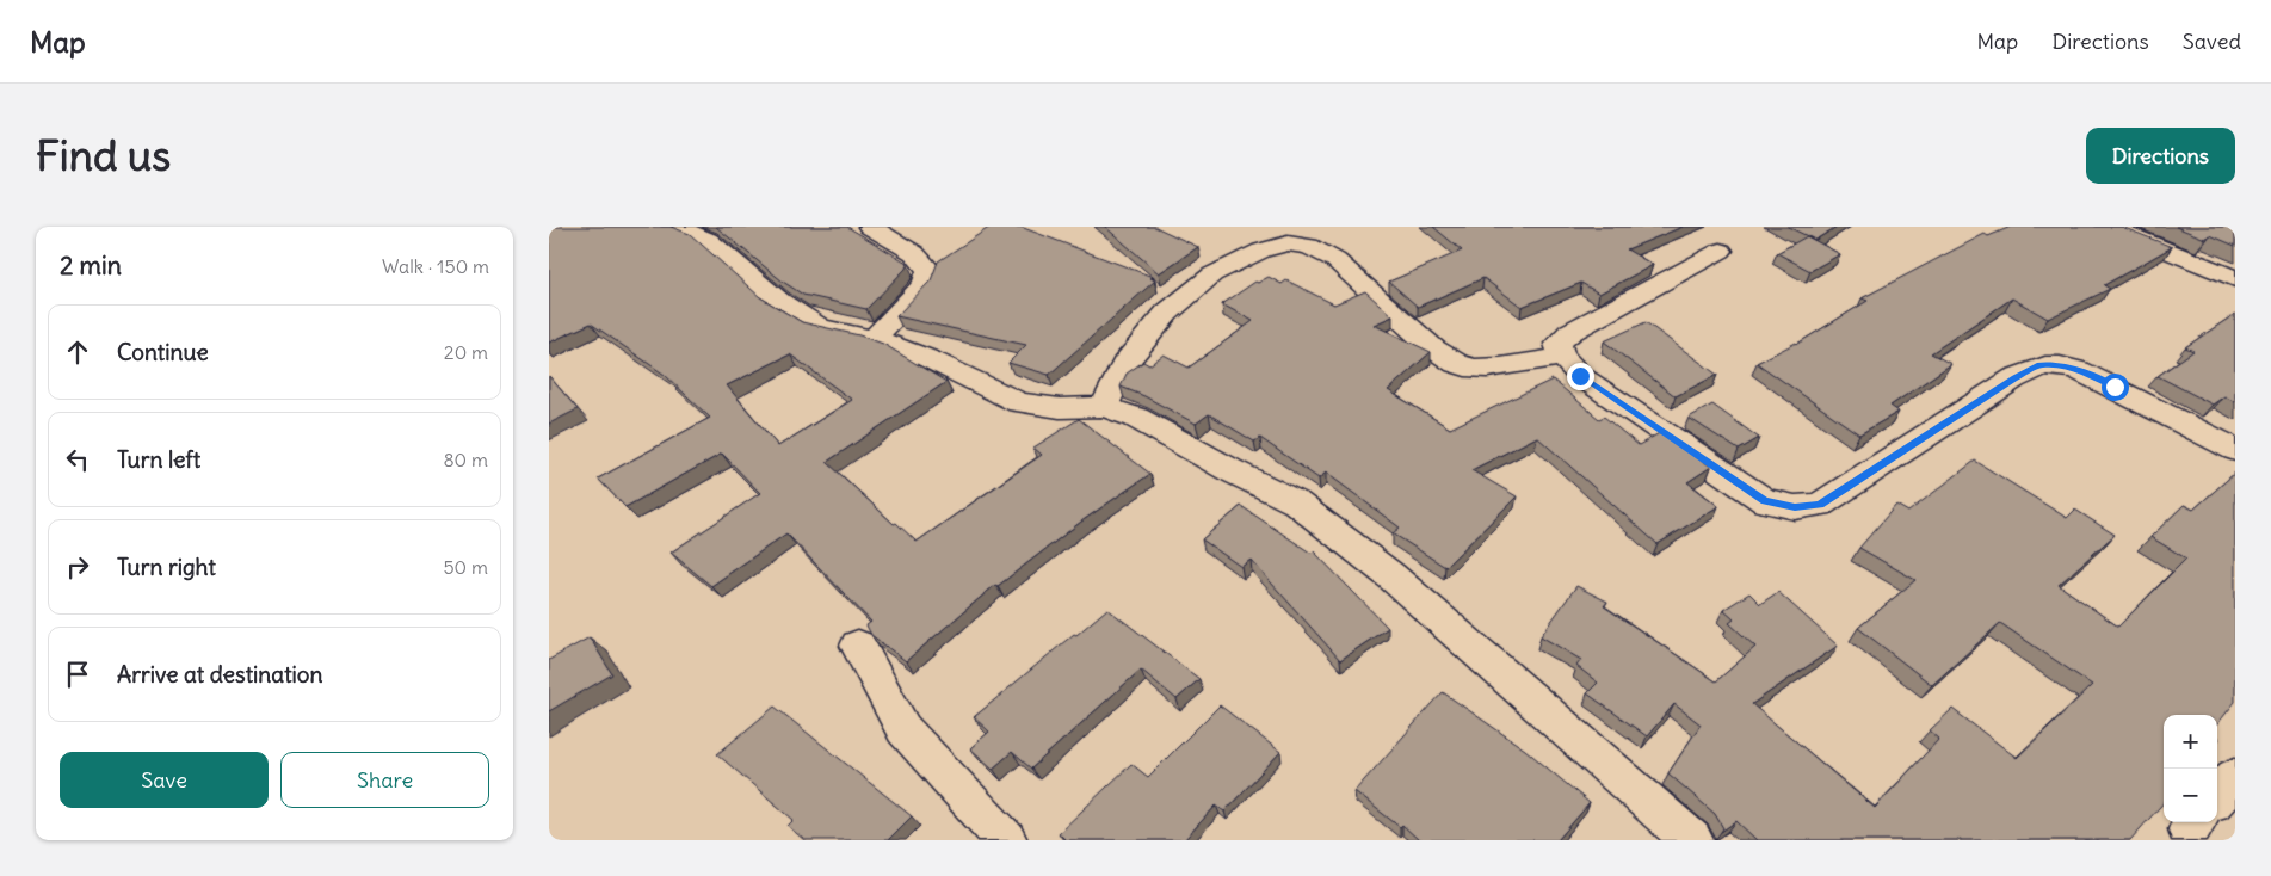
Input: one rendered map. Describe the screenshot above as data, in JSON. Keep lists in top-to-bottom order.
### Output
{
  "page": {
    "header": "Map",
    "nav": ["Map", "Directions", "Saved"],
    "buttons": [
      "Directions",
      ["Save", "Share"]
    ],
    "title": "Find us",
    "heading": ["2 min", "Walk · 150 m"],
    "list": [
      ["Continue", "20 m"],
      ["Turn left", "80 m"],
      ["Turn right", "50 m"],
      "Arrive at destination"
    ],
    "map_buttons": ["+", "−"]
  }
}
